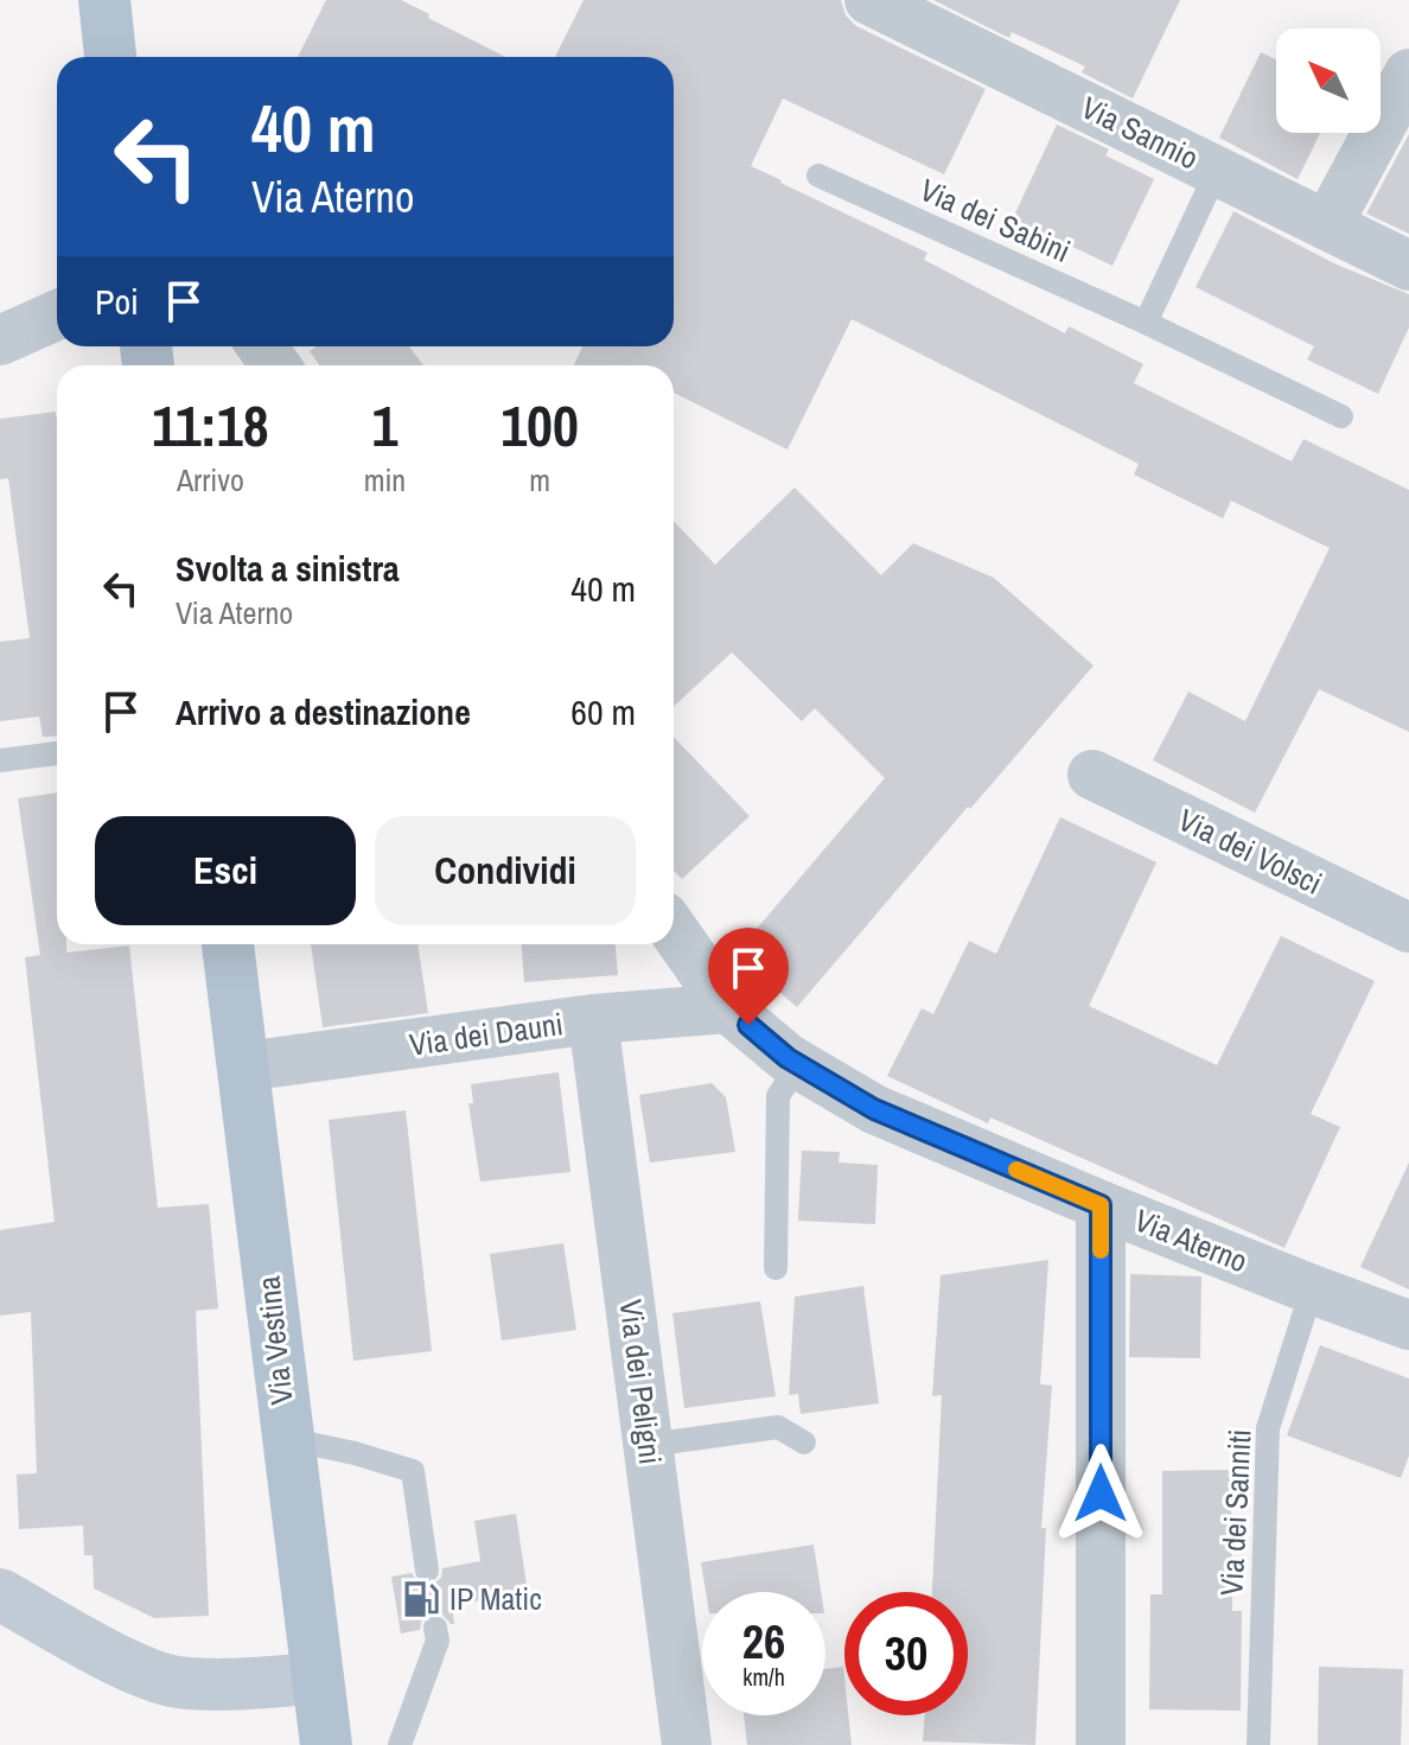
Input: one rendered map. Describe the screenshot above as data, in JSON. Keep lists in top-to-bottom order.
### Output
{
  "streets": {
    "main road": ["Via Vestina"],
    "street": [
      "Via Sannio",
      "Via dei Volsci",
      "Via dei Dauni",
      "Via Aterno",
      "Via dei Peligni"
    ],
    "lane": ["Via dei Sabini", "Via dei Sanniti"]
  },
  "crossings": [
    ["Via dei Dauni", "Via Aterno"],
    ["Via dei Dauni", "Via Vestina"],
    ["Via dei Dauni", "Via dei Peligni"],
    ["Via Aterno", "Via dei Sanniti"]
  ],
  "places": {
    "fuel station": ["IP Matic"]
  },
  "north": "top left",
  "page": {
    "turn": ["40 m", "Via Aterno"],
    "then": "Poi",
    "eta": [
      "11:18",
      "Arrivo",
      "1",
      "min",
      "100",
      "m"
    ],
    "list": [
      {
        "name": "Svolta a sinistra",
        "note": "Via Aterno",
        "value": "40 m"
      },
      {
        "name": "Arrivo a destinazione",
        "value": "60 m"
      }
    ],
    "buttons": ["Esci", "Condividi"],
    "speed": "26 km/h",
    "limit": "30"
  }
}
